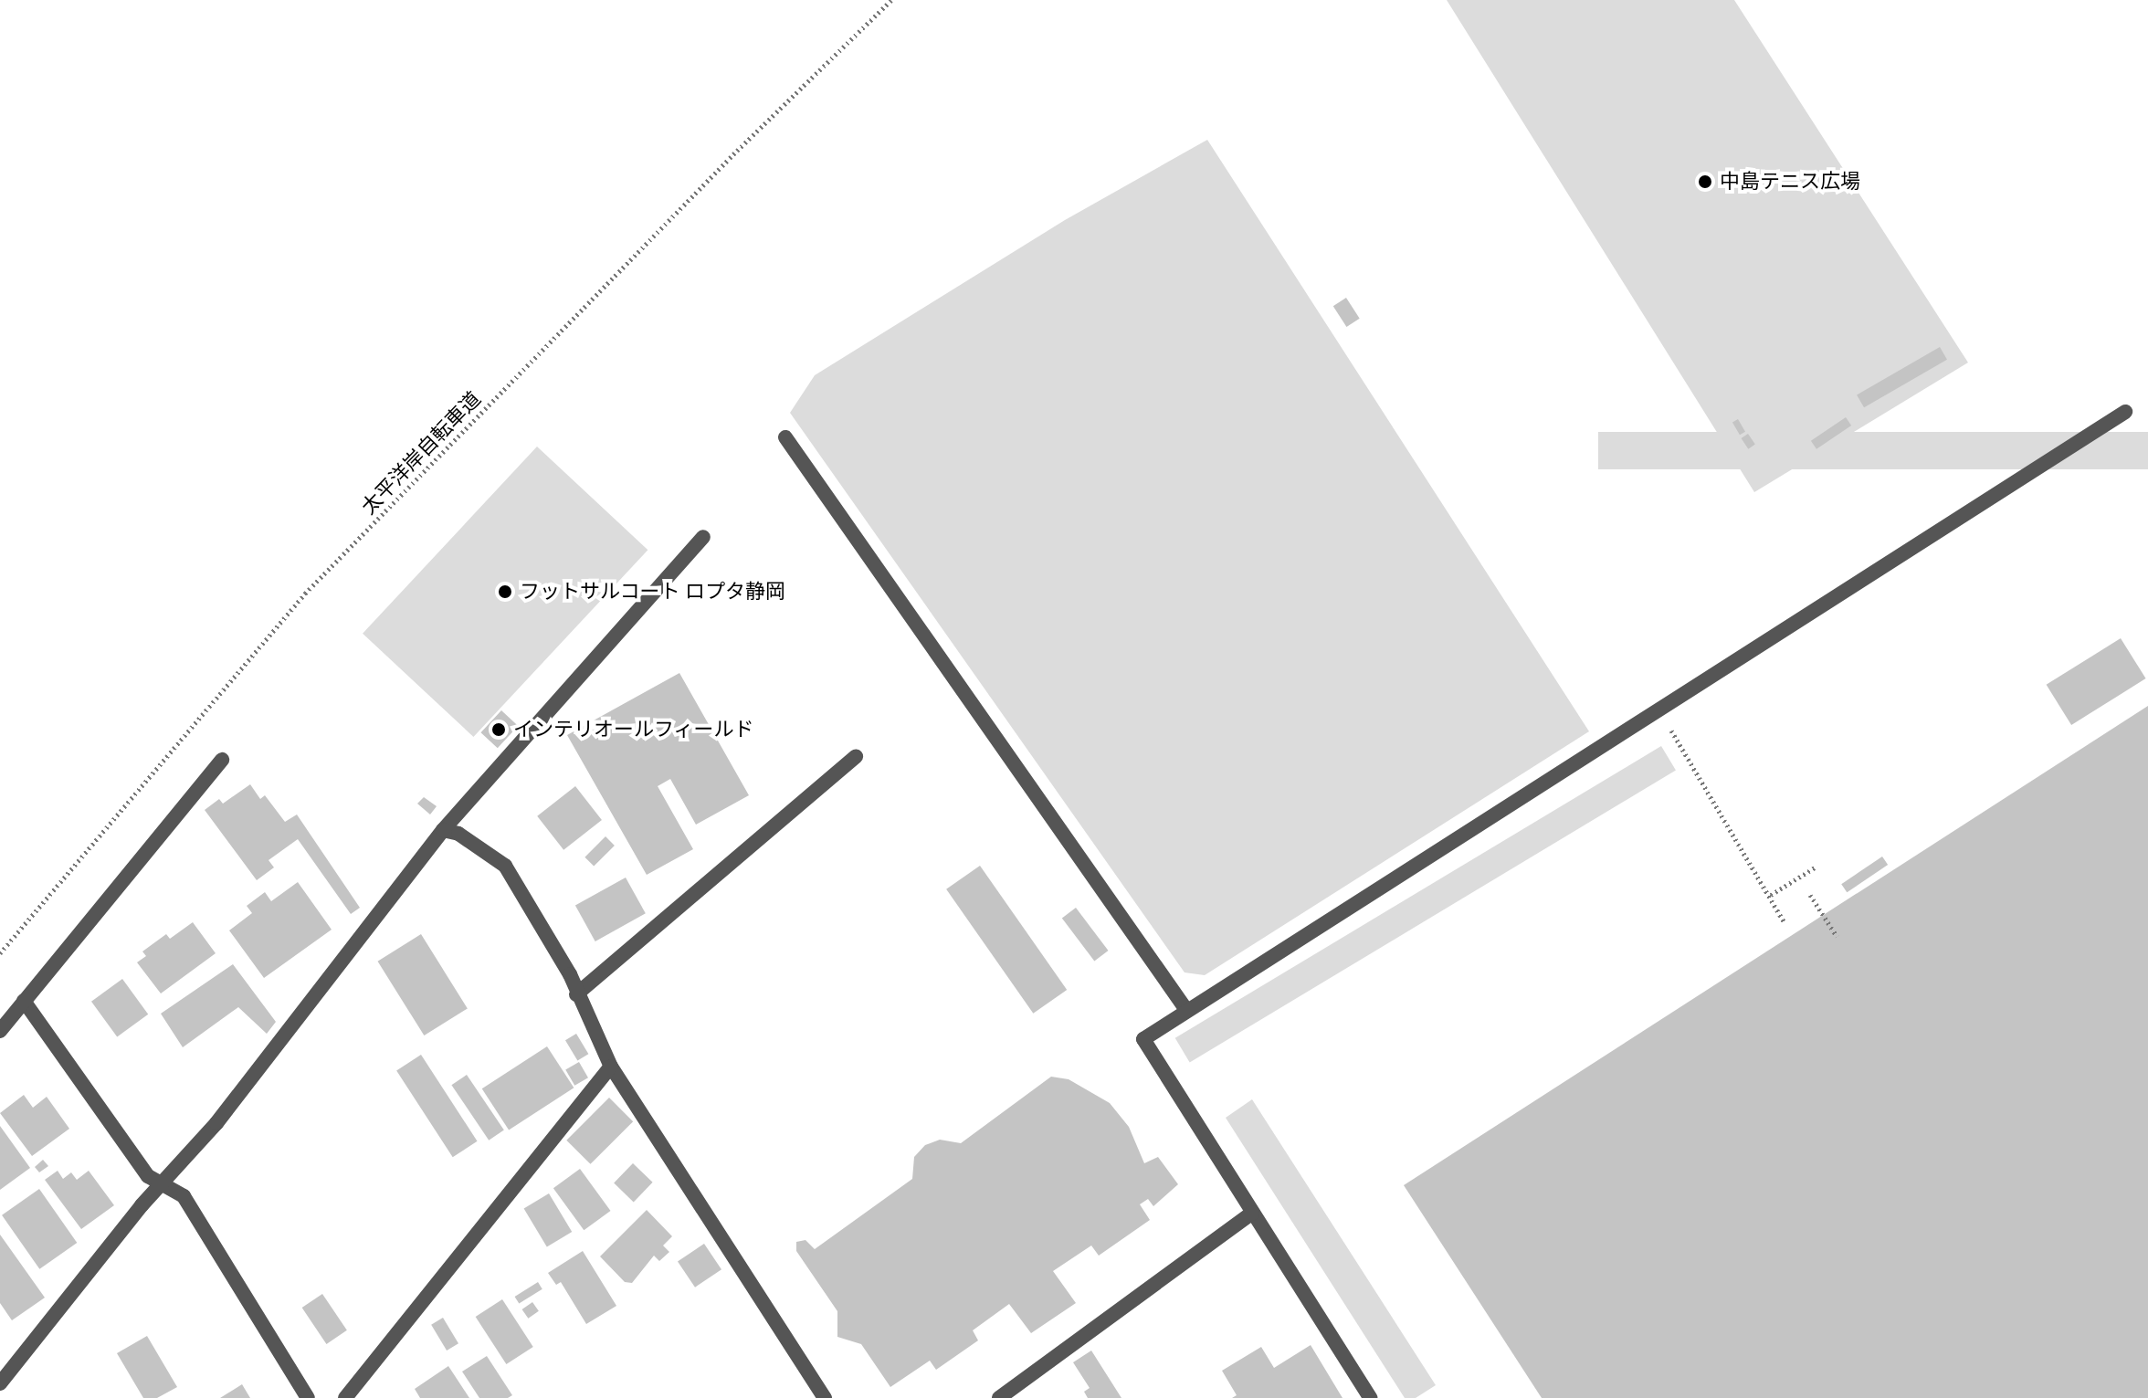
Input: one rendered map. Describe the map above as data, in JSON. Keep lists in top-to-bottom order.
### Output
{
  "streets": {
    "path": ["太平洋岸自転車道"]
  },
  "places": ["中島テニス広場", "フットサルコート ロプタ静岡", "インテリオールフィールド"]
}
